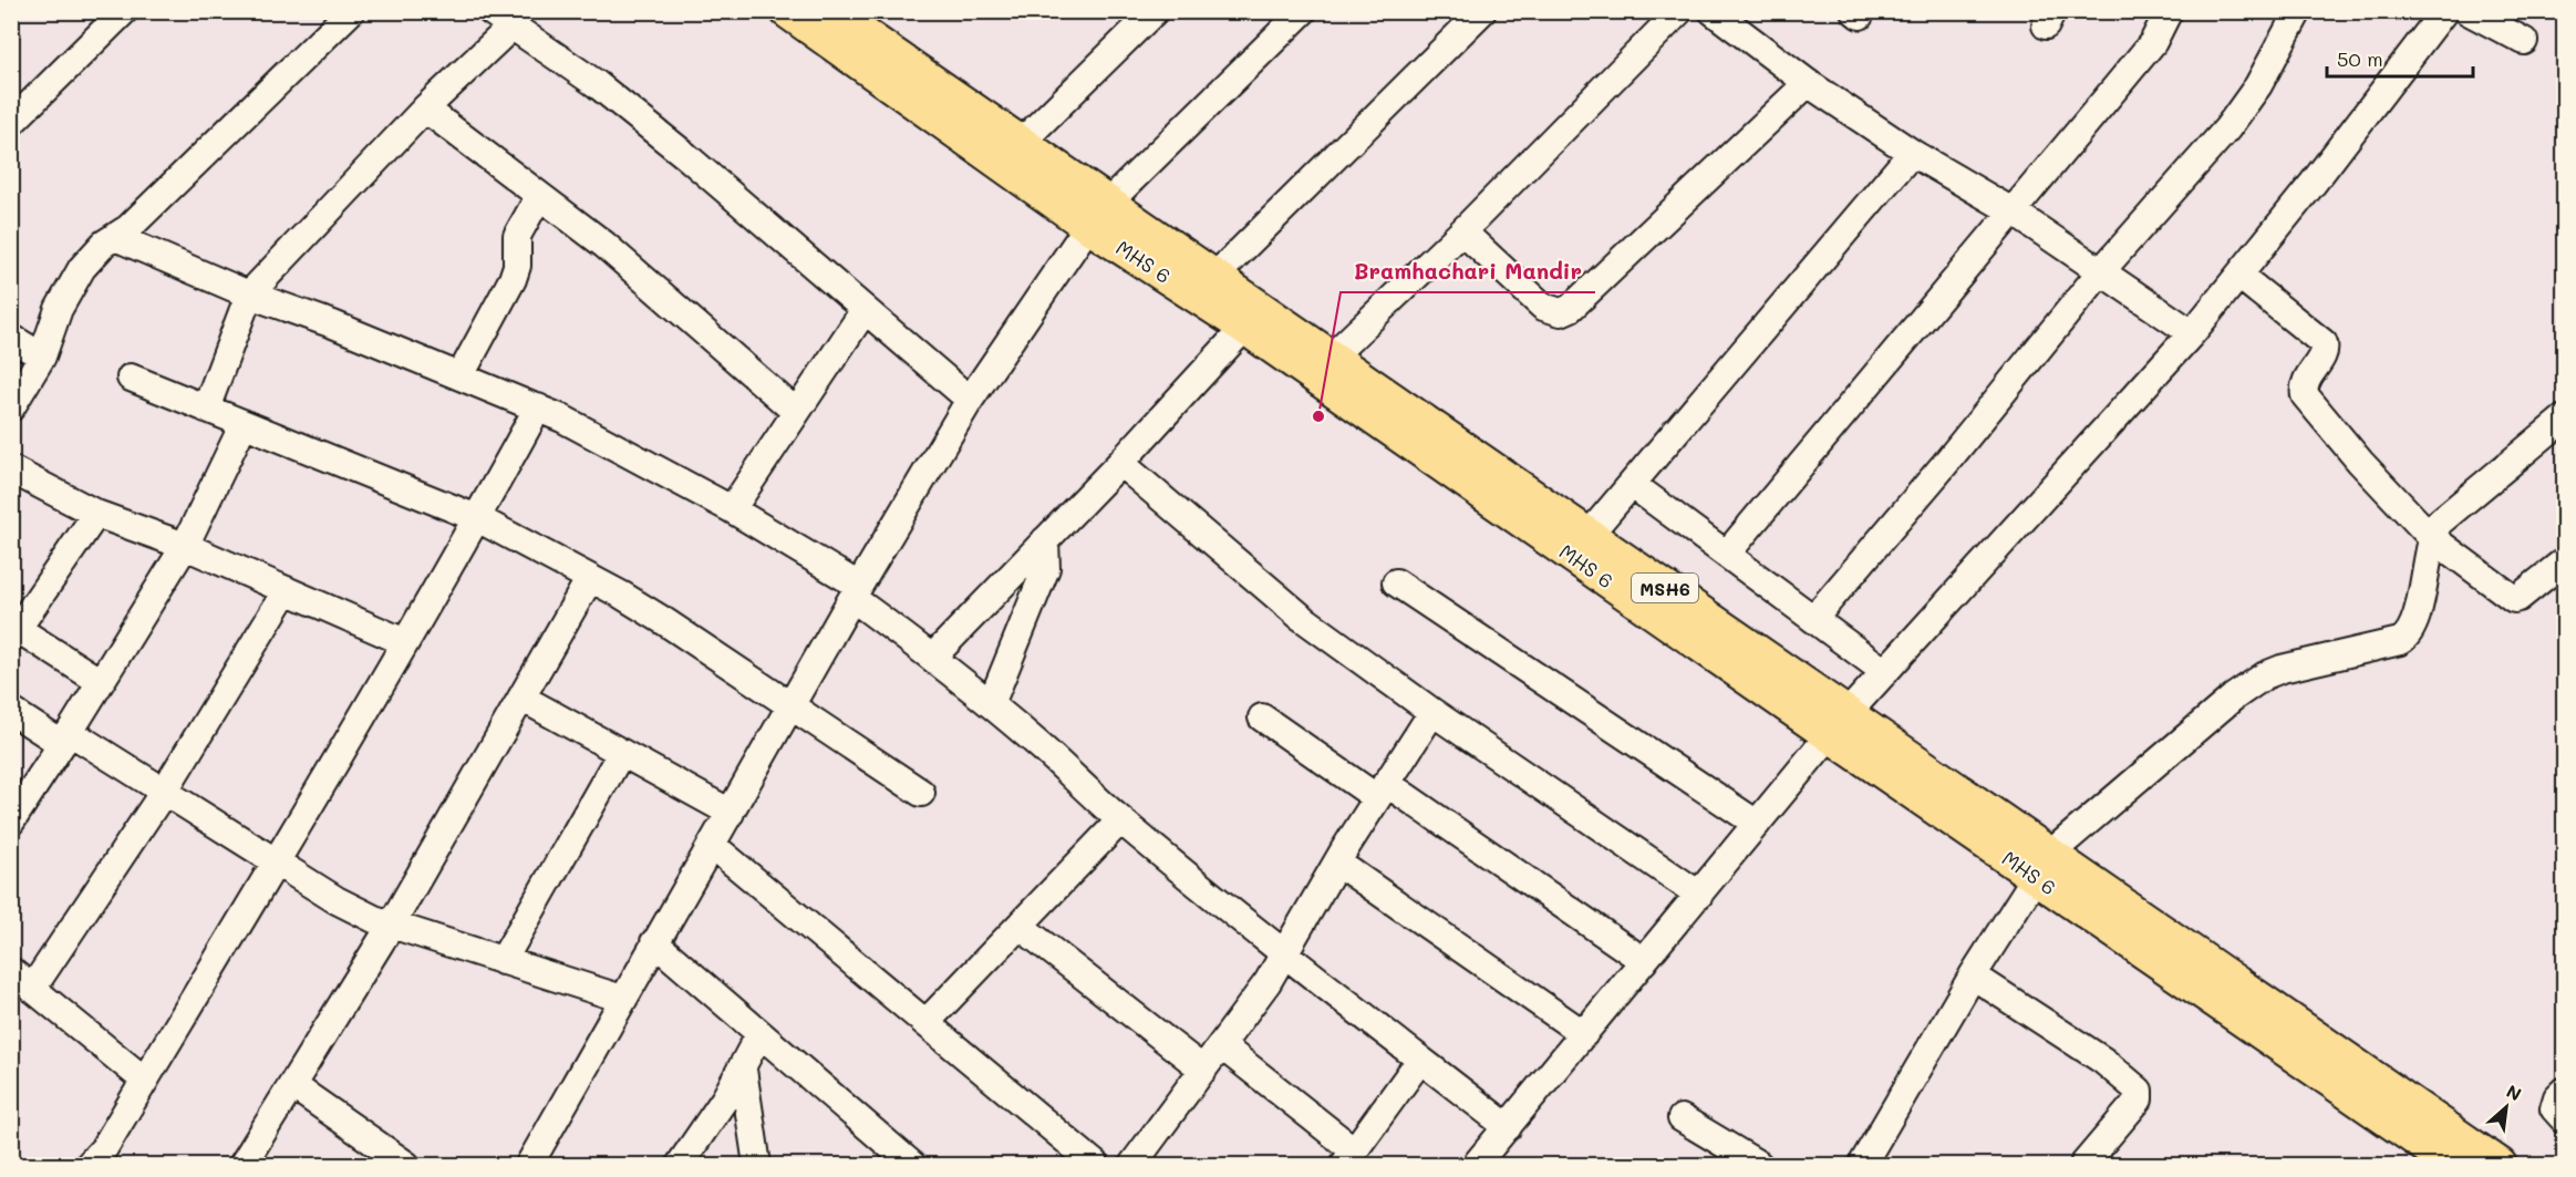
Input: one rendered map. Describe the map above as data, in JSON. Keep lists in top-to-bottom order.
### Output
{
  "streets": {
    "main road": ["MHS 6", "MSH6"]
  },
  "crossings": [
    ["MHS 6", "MSH6"]
  ],
  "places": ["Bramhachari Mandir"],
  "scale_bar": "50 m",
  "north": "top right"
}
